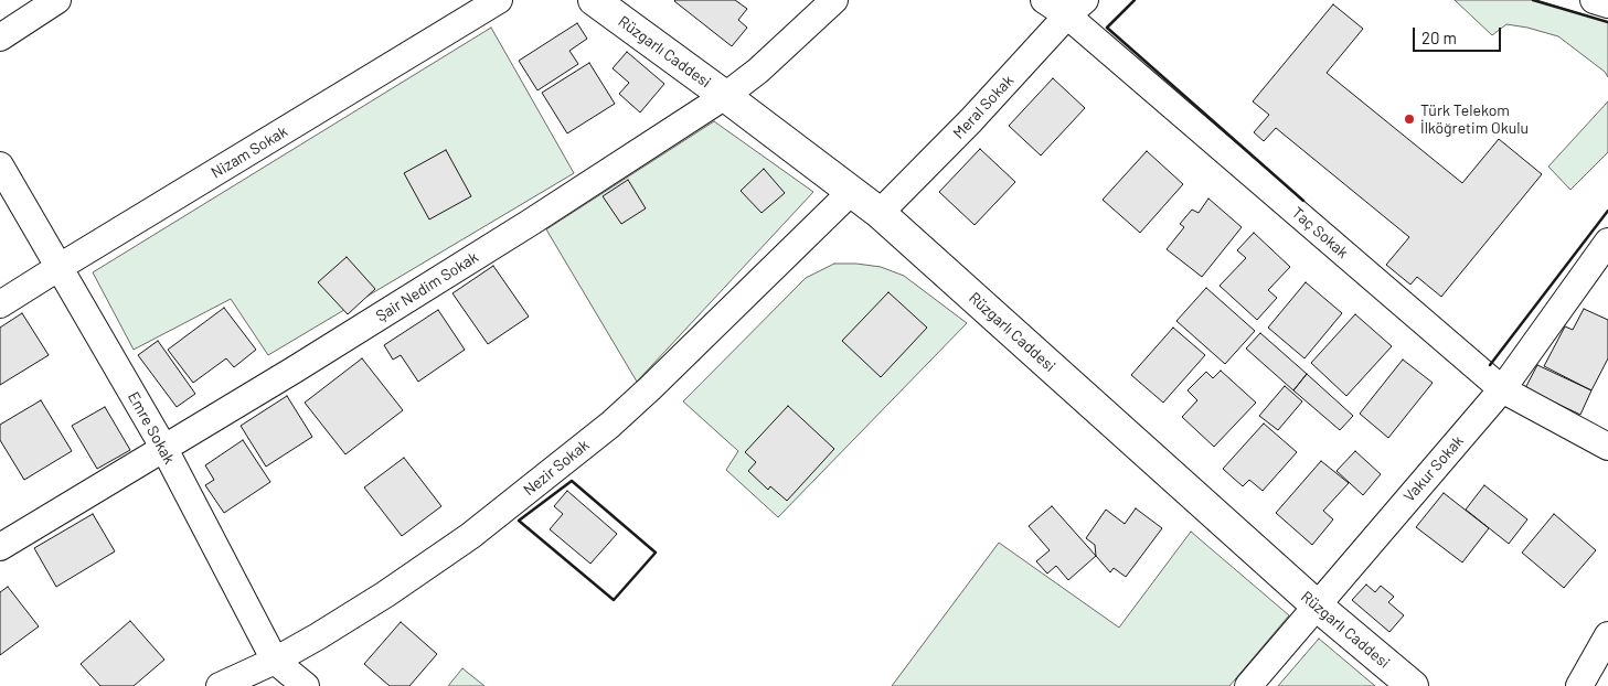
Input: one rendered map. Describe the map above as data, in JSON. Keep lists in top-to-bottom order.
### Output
{
  "streets": {
    "street": [
      "Rüzgarlı Caddesi",
      "Meral Sokak",
      "Nizam Sokak",
      "Taç Sokak",
      "Şair Nedim Sokak",
      "Emre Sokak",
      "Nezir Sokak",
      "Vakur Sokak"
    ]
  },
  "crossings": [
    ["Rüzgarlı Caddesi", "Meral Sokak"],
    ["Rüzgarlı Caddesi", "Şair Nedim Sokak"],
    ["Rüzgarlı Caddesi", "Nezir Sokak"],
    ["Rüzgarlı Caddesi", "Vakur Sokak"],
    ["Meral Sokak", "Taç Sokak"],
    ["Nizam Sokak", "Emre Sokak"],
    ["Taç Sokak", "Vakur Sokak"],
    ["Şair Nedim Sokak", "Emre Sokak"],
    ["Emre Sokak", "Nezir Sokak"]
  ],
  "places": ["Türk Telekom İlköğretim Okulu"],
  "scale_bar": "20 m"
}
